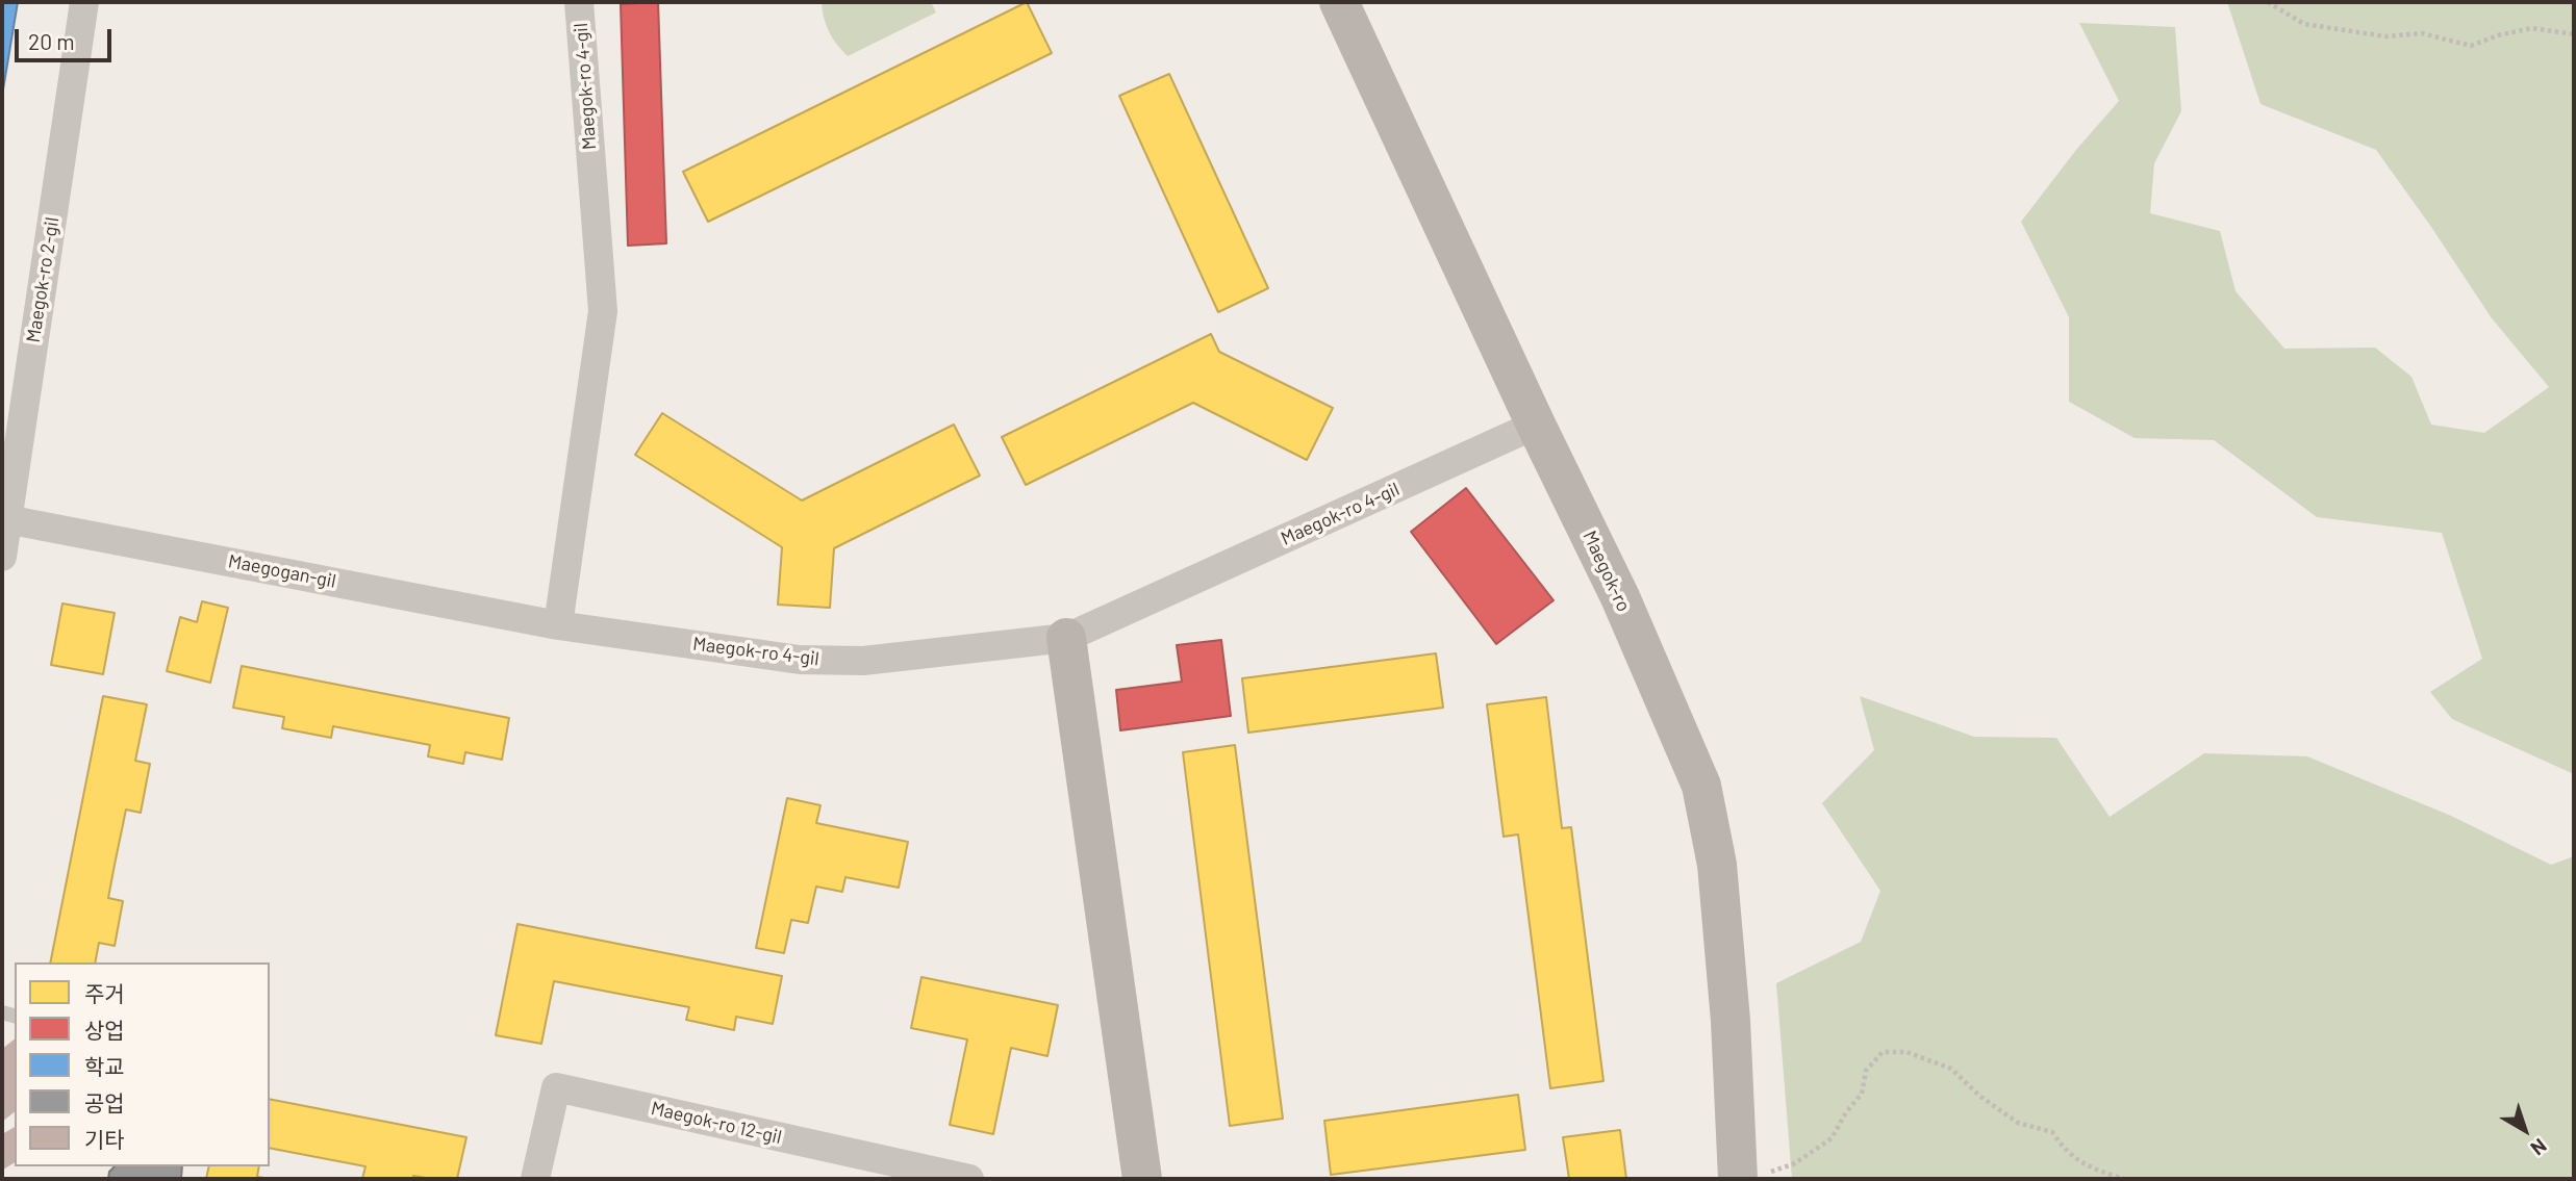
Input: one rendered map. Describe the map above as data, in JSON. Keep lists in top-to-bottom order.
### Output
{
  "streets": {
    "street": [
      "Maegok-ro 4-gil",
      "Maegok-ro 2-gil",
      "Maegogan-gil",
      "Maegok-ro",
      "Maegok-ro 12-gil"
    ]
  },
  "crossings": [
    ["Maegok-ro 4-gil", "Maegogan-gil"],
    ["Maegok-ro 4-gil", "Maegok-ro"],
    ["Maegok-ro 2-gil", "Maegogan-gil"]
  ],
  "legend": [
    "주거",
    "상업",
    "학교",
    "공업",
    "기타"
  ],
  "scale_bar": "20 m",
  "north": "bottom right"
}
